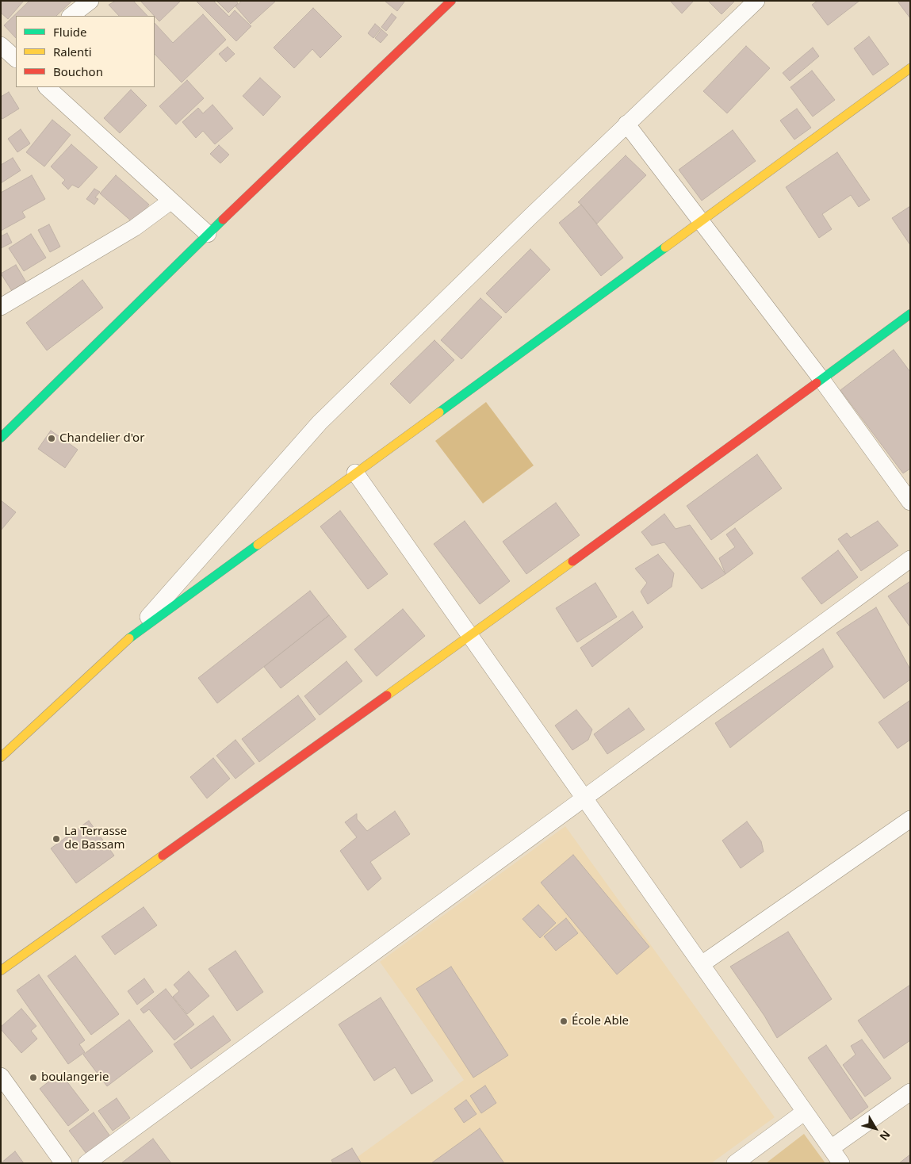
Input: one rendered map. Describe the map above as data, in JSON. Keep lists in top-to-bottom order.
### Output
{
  "places": [
    "Chandelier d'or",
    "La Terrasse de Bassam",
    "École Able",
    "boulangerie"
  ],
  "legend": ["Fluide", "Ralenti", "Bouchon"],
  "north": "bottom right"
}
